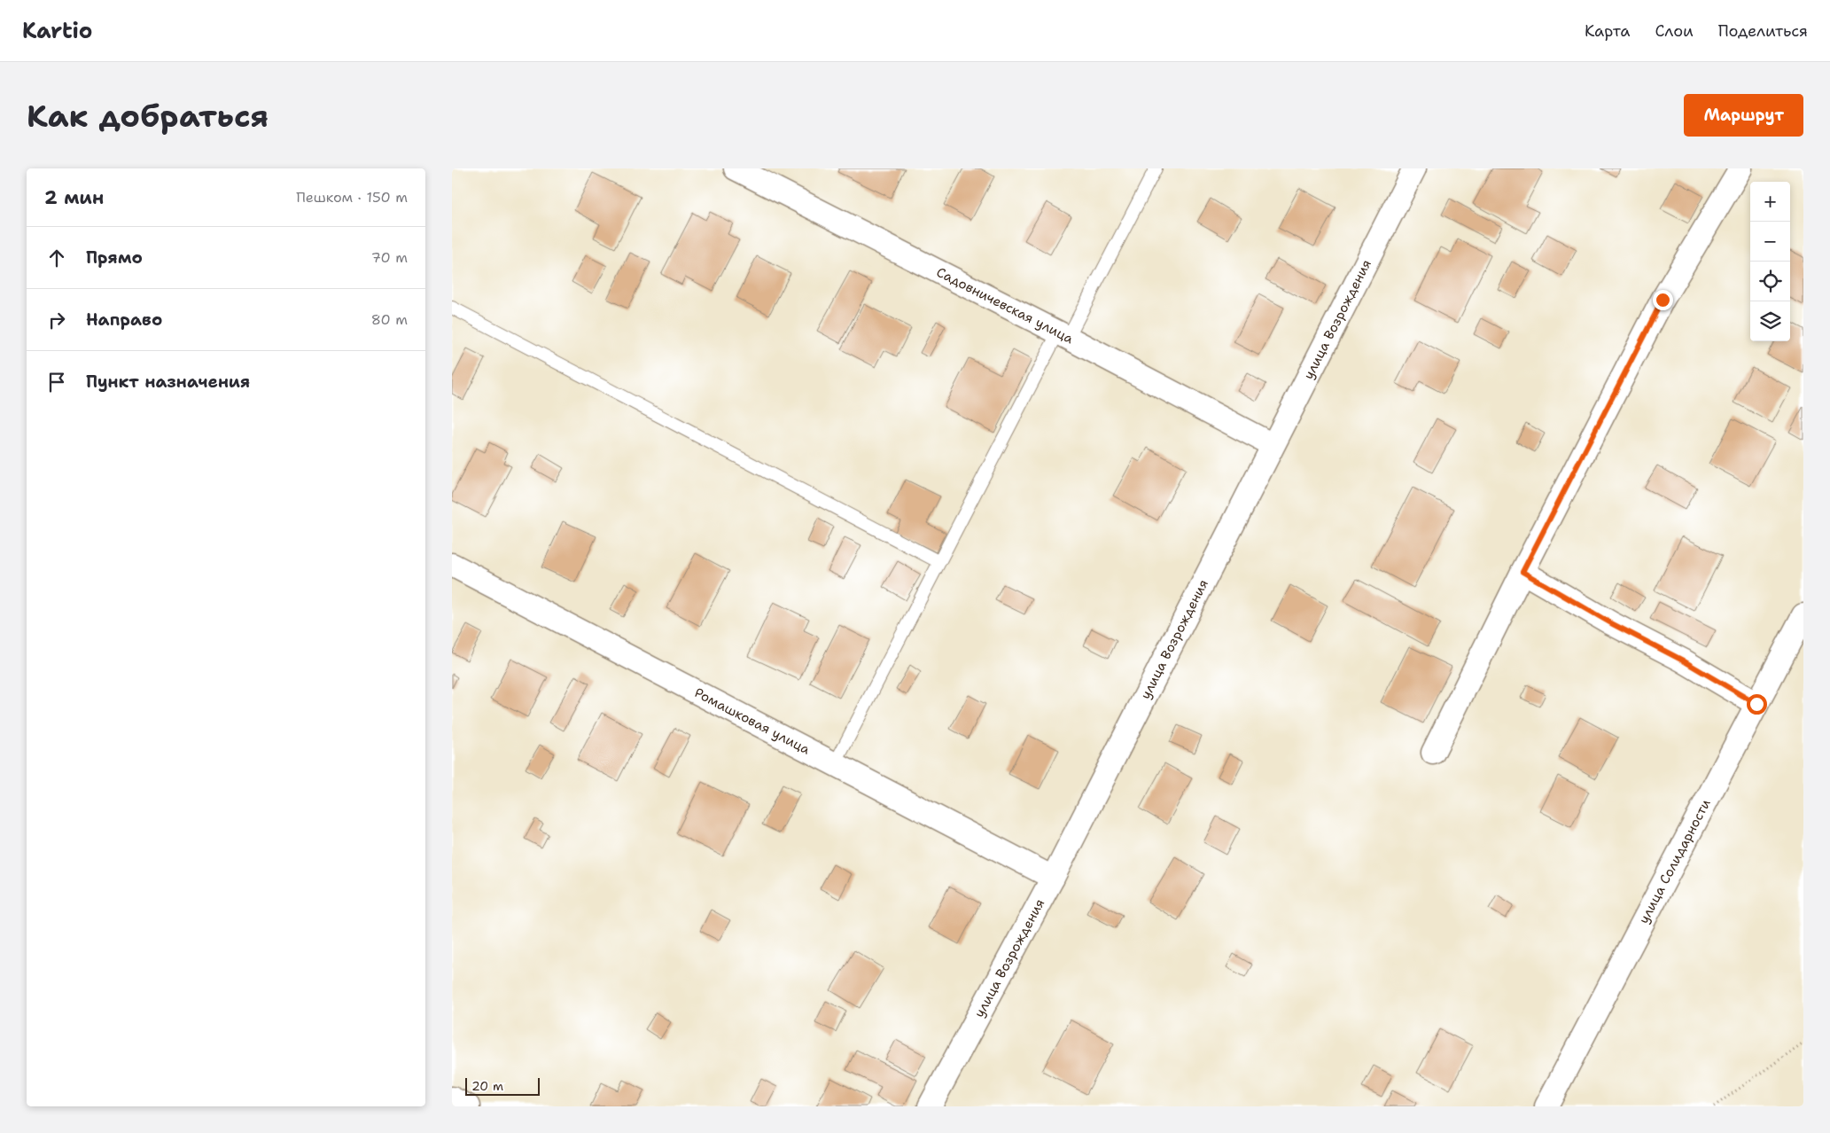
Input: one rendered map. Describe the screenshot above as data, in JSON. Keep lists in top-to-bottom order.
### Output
{
  "streets": {
    "street": [
      "Садовничевская улица",
      "улица Возрождения",
      "Ромашковая улица",
      "улица Солидарности"
    ]
  },
  "crossings": [
    ["Садовничевская улица", "улица Возрождения"],
    ["улица Возрождения", "Ромашковая улица"]
  ],
  "scale_bar": "20 m",
  "page": {
    "header": "Kartio",
    "nav": ["Карта", "Слои", "Поделиться"],
    "buttons": "Маршрут",
    "title": "Как добраться",
    "heading": ["2 мин", "Пешком · 150 m"],
    "map_buttons": ["+", "−"],
    "list": [
      ["Прямо", "70 m"],
      ["Направо", "80 m"],
      "Пункт назначения"
    ],
    "scale": "20 m"
  }
}
